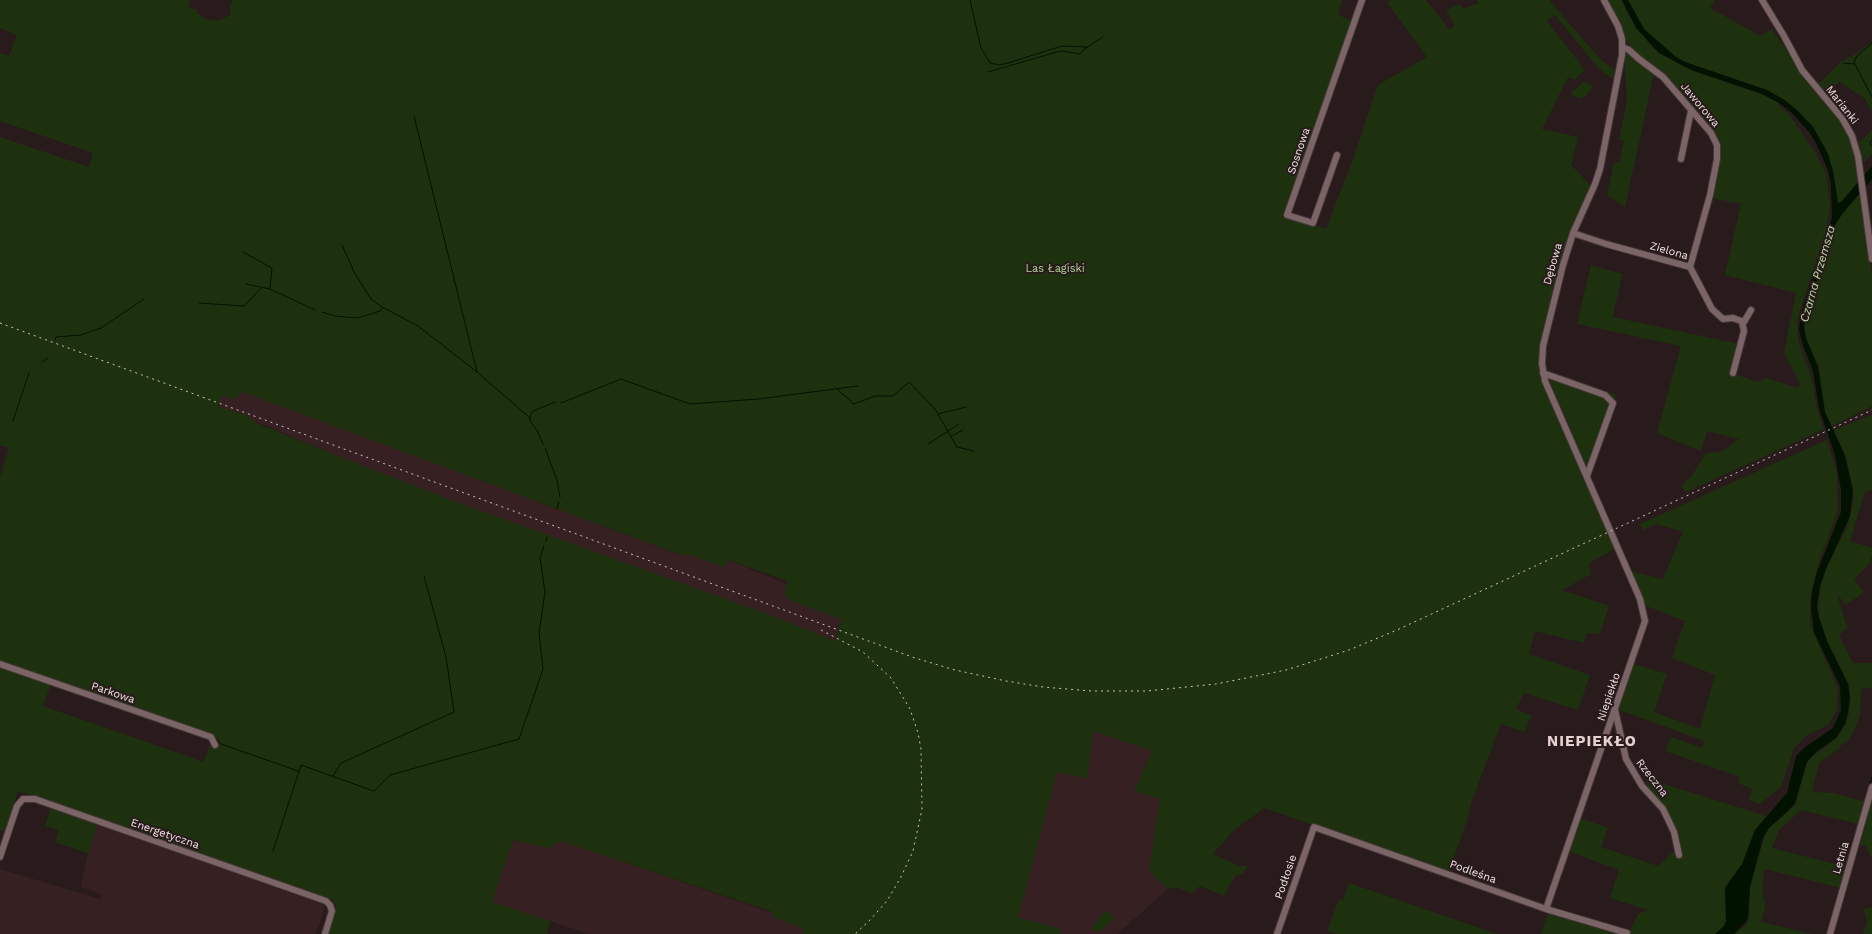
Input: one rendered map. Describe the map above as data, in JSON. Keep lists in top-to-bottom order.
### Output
{
  "streets": {
    "street": [
      "Jaworowa",
      "Marianki",
      "Sosnowa",
      "Zielona",
      "Dębowa",
      "Parkowa",
      "Niepiekło",
      "Rzeczna",
      "Energetyczna",
      "Letnia",
      "Podleśna",
      "Podłosie"
    ]
  },
  "crossings": [
    ["Jaworowa", "Zielona"],
    ["Jaworowa", "Dębowa"],
    ["Zielona", "Dębowa"],
    ["Dębowa", "Niepiekło"],
    ["Niepiekło", "Rzeczna"],
    ["Niepiekło", "Podleśna"],
    ["Podleśna", "Podłosie"]
  ],
  "districts": ["NIEPIEKŁO"],
  "water": ["Czarna Przemsza"],
  "parks": ["Las Łagiski"]
}
